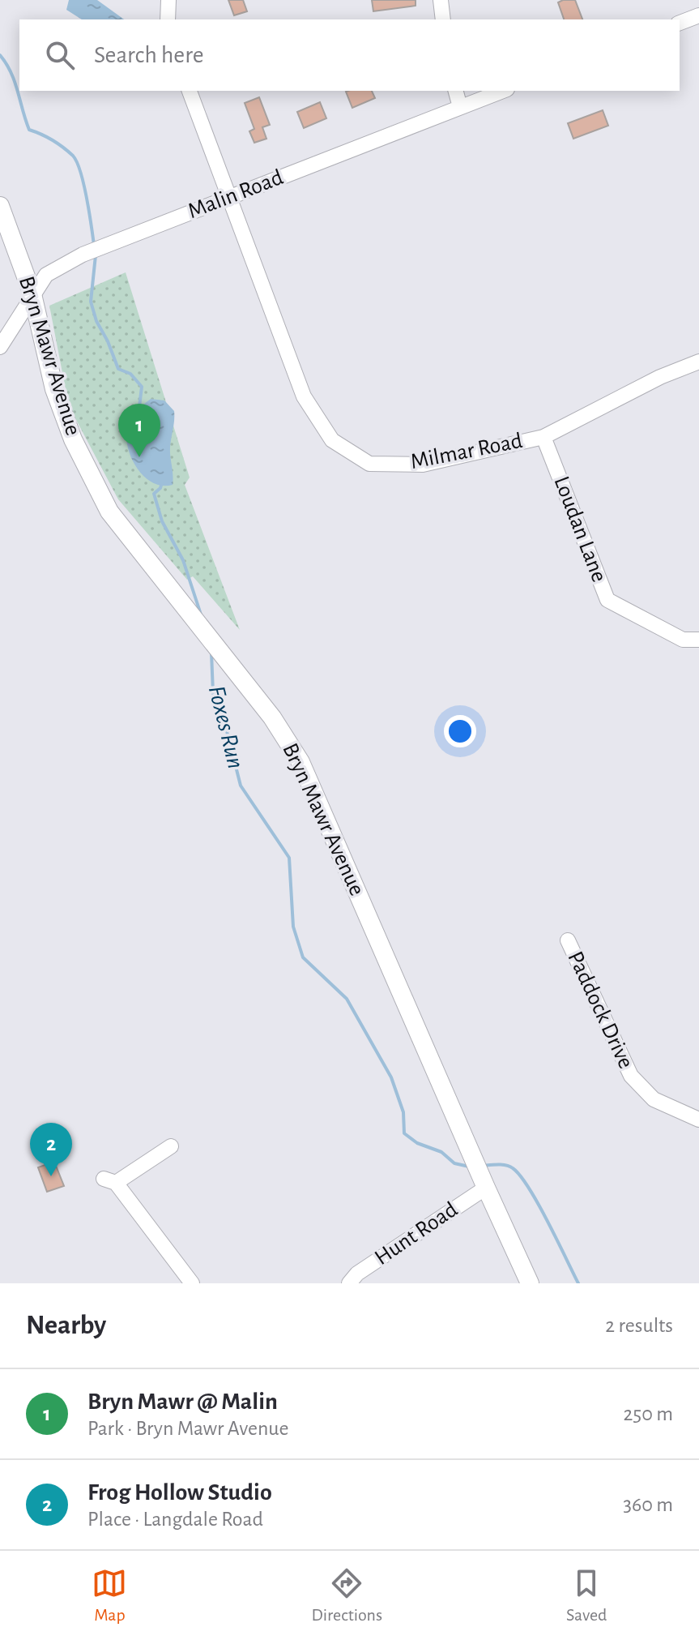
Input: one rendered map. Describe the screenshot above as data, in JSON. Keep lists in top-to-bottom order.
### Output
{
  "streets": {
    "main road": ["Bryn Mawr Avenue"],
    "street": [
      "Malin Road",
      "Milmar Road",
      "Loudan Lane",
      "Paddock Drive",
      "Hunt Road"
    ]
  },
  "crossings": [
    ["Malin Road", "Bryn Mawr Avenue"],
    ["Malin Road", "Milmar Road"],
    ["Bryn Mawr Avenue", "Hunt Road"],
    ["Milmar Road", "Loudan Lane"]
  ],
  "water": ["Foxes Run"],
  "page": {
    "search": "Search here",
    "pins": ["1", "2"],
    "heading": ["Nearby", "2 results"],
    "list": [
      {
        "mark": "1",
        "name": "Bryn Mawr @ Malin",
        "note": "Park · Bryn Mawr Avenue",
        "value": "250 m"
      },
      {
        "mark": "2",
        "name": "Frog Hollow Studio",
        "note": "Place · Langdale Road",
        "value": "360 m"
      }
    ],
    "nav": ["Map", "Directions", "Saved"]
  }
}
